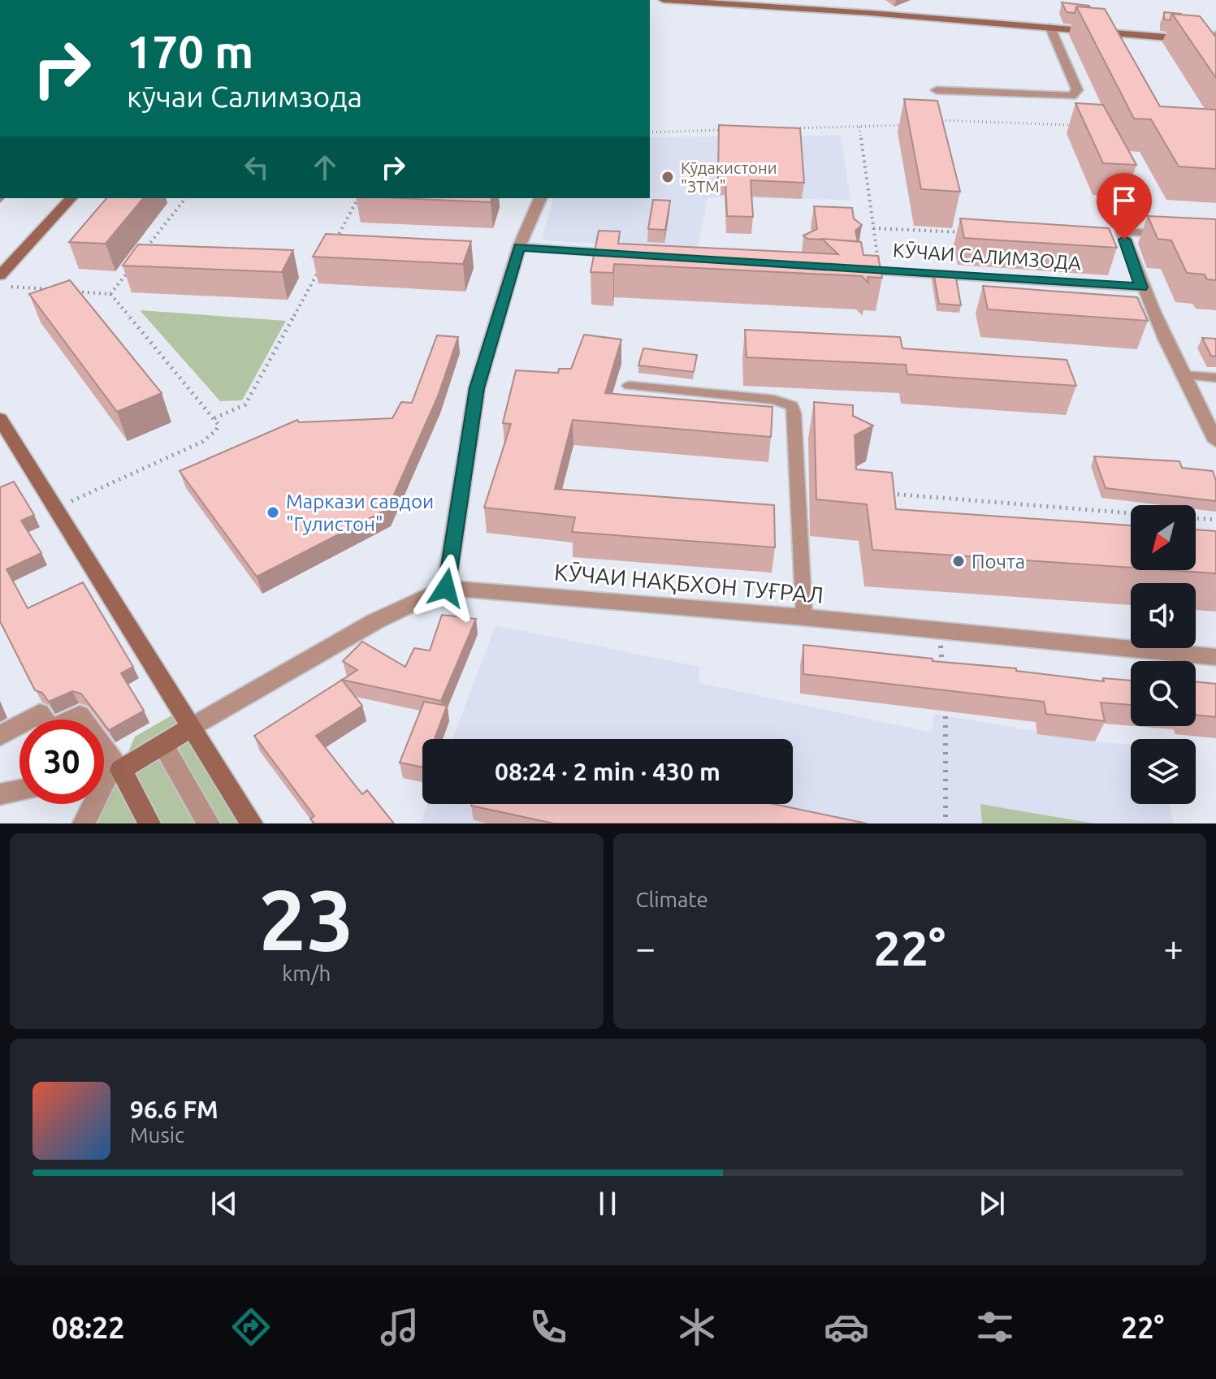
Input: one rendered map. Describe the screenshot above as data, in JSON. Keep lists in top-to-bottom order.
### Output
{
  "streets": {
    "street": ["КӮЧАИ НАҚБХОН ТУҒРАЛ"],
    "lane": ["КӮЧАИ САЛИМЗОДА"]
  },
  "places": ["Кӯдакистони \"ЗТМ\"", "Маркази савдои \"Гулистон\"", "Почта"],
  "north": "bottom left",
  "page": {
    "turn": ["170 m", "кӯчаи Салимзода"],
    "limit": "30",
    "trip": "08:24 · 2 min · 430 m",
    "tile": [
      ["23", "km/h"],
      "Climate"
    ],
    "heat": ["−", "22°", "+"],
    "song": ["96.6 FM", "Music"],
    "tabs": ["08:22", "22°"]
  }
}
